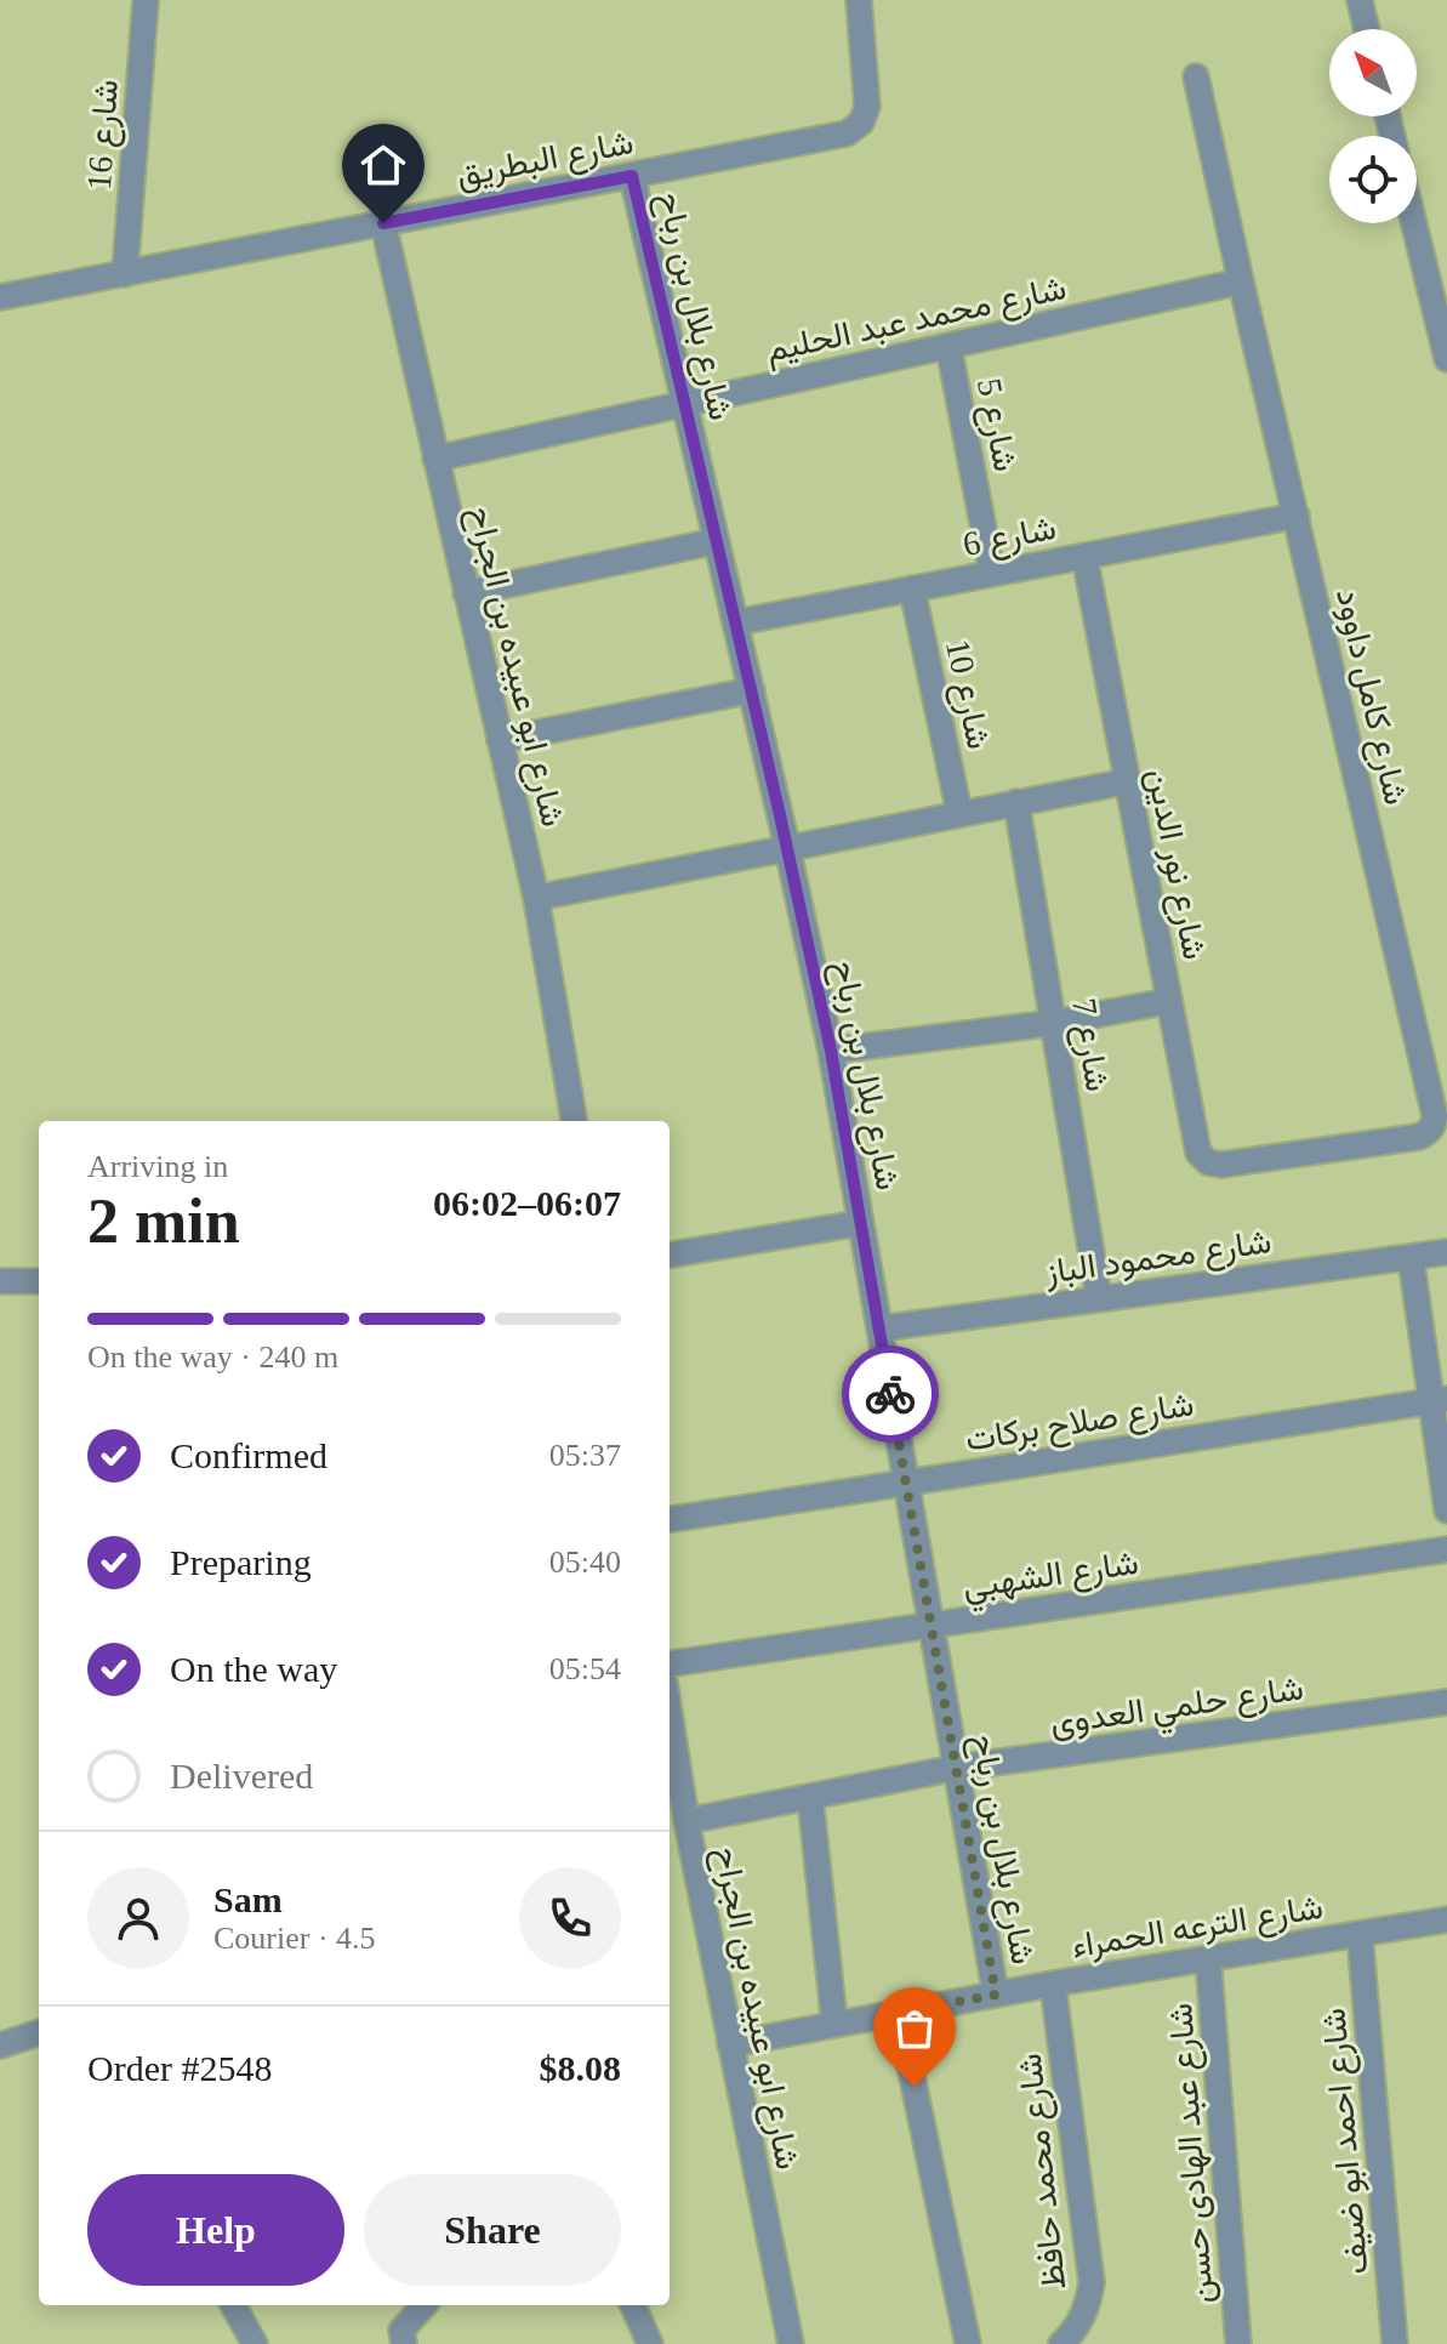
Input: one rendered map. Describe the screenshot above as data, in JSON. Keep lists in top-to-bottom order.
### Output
{
  "streets": {
    "street": [
      "شارع 16",
      "شارع البطريق",
      "شارع بلال بن رباح",
      "شارع محمد عبد الحليم",
      "شارع 5",
      "شارع 6",
      "شارع ابو عبيده بن الجراح",
      "شارع 10",
      "شارع كامل داوود",
      "شارع نور الدين",
      "شارع 7",
      "شارع محمود الباز",
      "شارع صلاح بركات",
      "شارع الشهبي",
      "شارع حلمي العدوى",
      "شارع الترعه الحمراء",
      "شارع احمد ابو ضيف",
      "شارع عبد الهادى حسن",
      "شارع محمد حافظ"
    ]
  },
  "crossings": [
    ["شارع 16", "شارع البطريق"],
    ["شارع البطريق", "شارع بلال بن رباح"],
    ["شارع البطريق", "شارع ابو عبيده بن الجراح"],
    ["شارع بلال بن رباح", "شارع محمد عبد الحليم"],
    ["شارع بلال بن رباح", "شارع 6"],
    ["شارع بلال بن رباح", "شارع محمود الباز"],
    ["شارع بلال بن رباح", "شارع صلاح بركات"],
    ["شارع بلال بن رباح", "شارع الشهبي"],
    ["شارع بلال بن رباح", "شارع حلمي العدوى"],
    ["شارع بلال بن رباح", "شارع الترعه الحمراء"],
    ["شارع محمد عبد الحليم", "شارع 5"],
    ["شارع محمد عبد الحليم", "شارع ابو عبيده بن الجراح"],
    ["شارع محمد عبد الحليم", "شارع كامل داوود"],
    ["شارع 5", "شارع 6"],
    ["شارع 6", "شارع 10"],
    ["شارع 6", "شارع كامل داوود"],
    ["شارع 6", "شارع نور الدين"],
    ["شارع ابو عبيده بن الجراح", "شارع حلمي العدوى"],
    ["شارع ابو عبيده بن الجراح", "شارع الترعه الحمراء"],
    ["شارع كامل داوود", "شارع نور الدين"],
    ["شارع 7", "شارع محمود الباز"],
    ["شارع الترعه الحمراء", "شارع احمد ابو ضيف"],
    ["شارع الترعه الحمراء", "شارع عبد الهادى حسن"],
    ["شارع الترعه الحمراء", "شارع محمد حافظ"]
  ],
  "north": "top left",
  "page": {
    "heading": ["2 min", "Arriving in", "06:02–06:07"],
    "panel": [
      "Sam",
      "Courier · 4.5",
      "Order #2548",
      "$8.08"
    ],
    "bar": "On the way · 240 m",
    "list": [
      ["Confirmed", "05:37"],
      ["Preparing", "05:40"],
      ["On the way", "05:54"],
      "Delivered"
    ],
    "buttons": ["Help", "Share"]
  }
}
